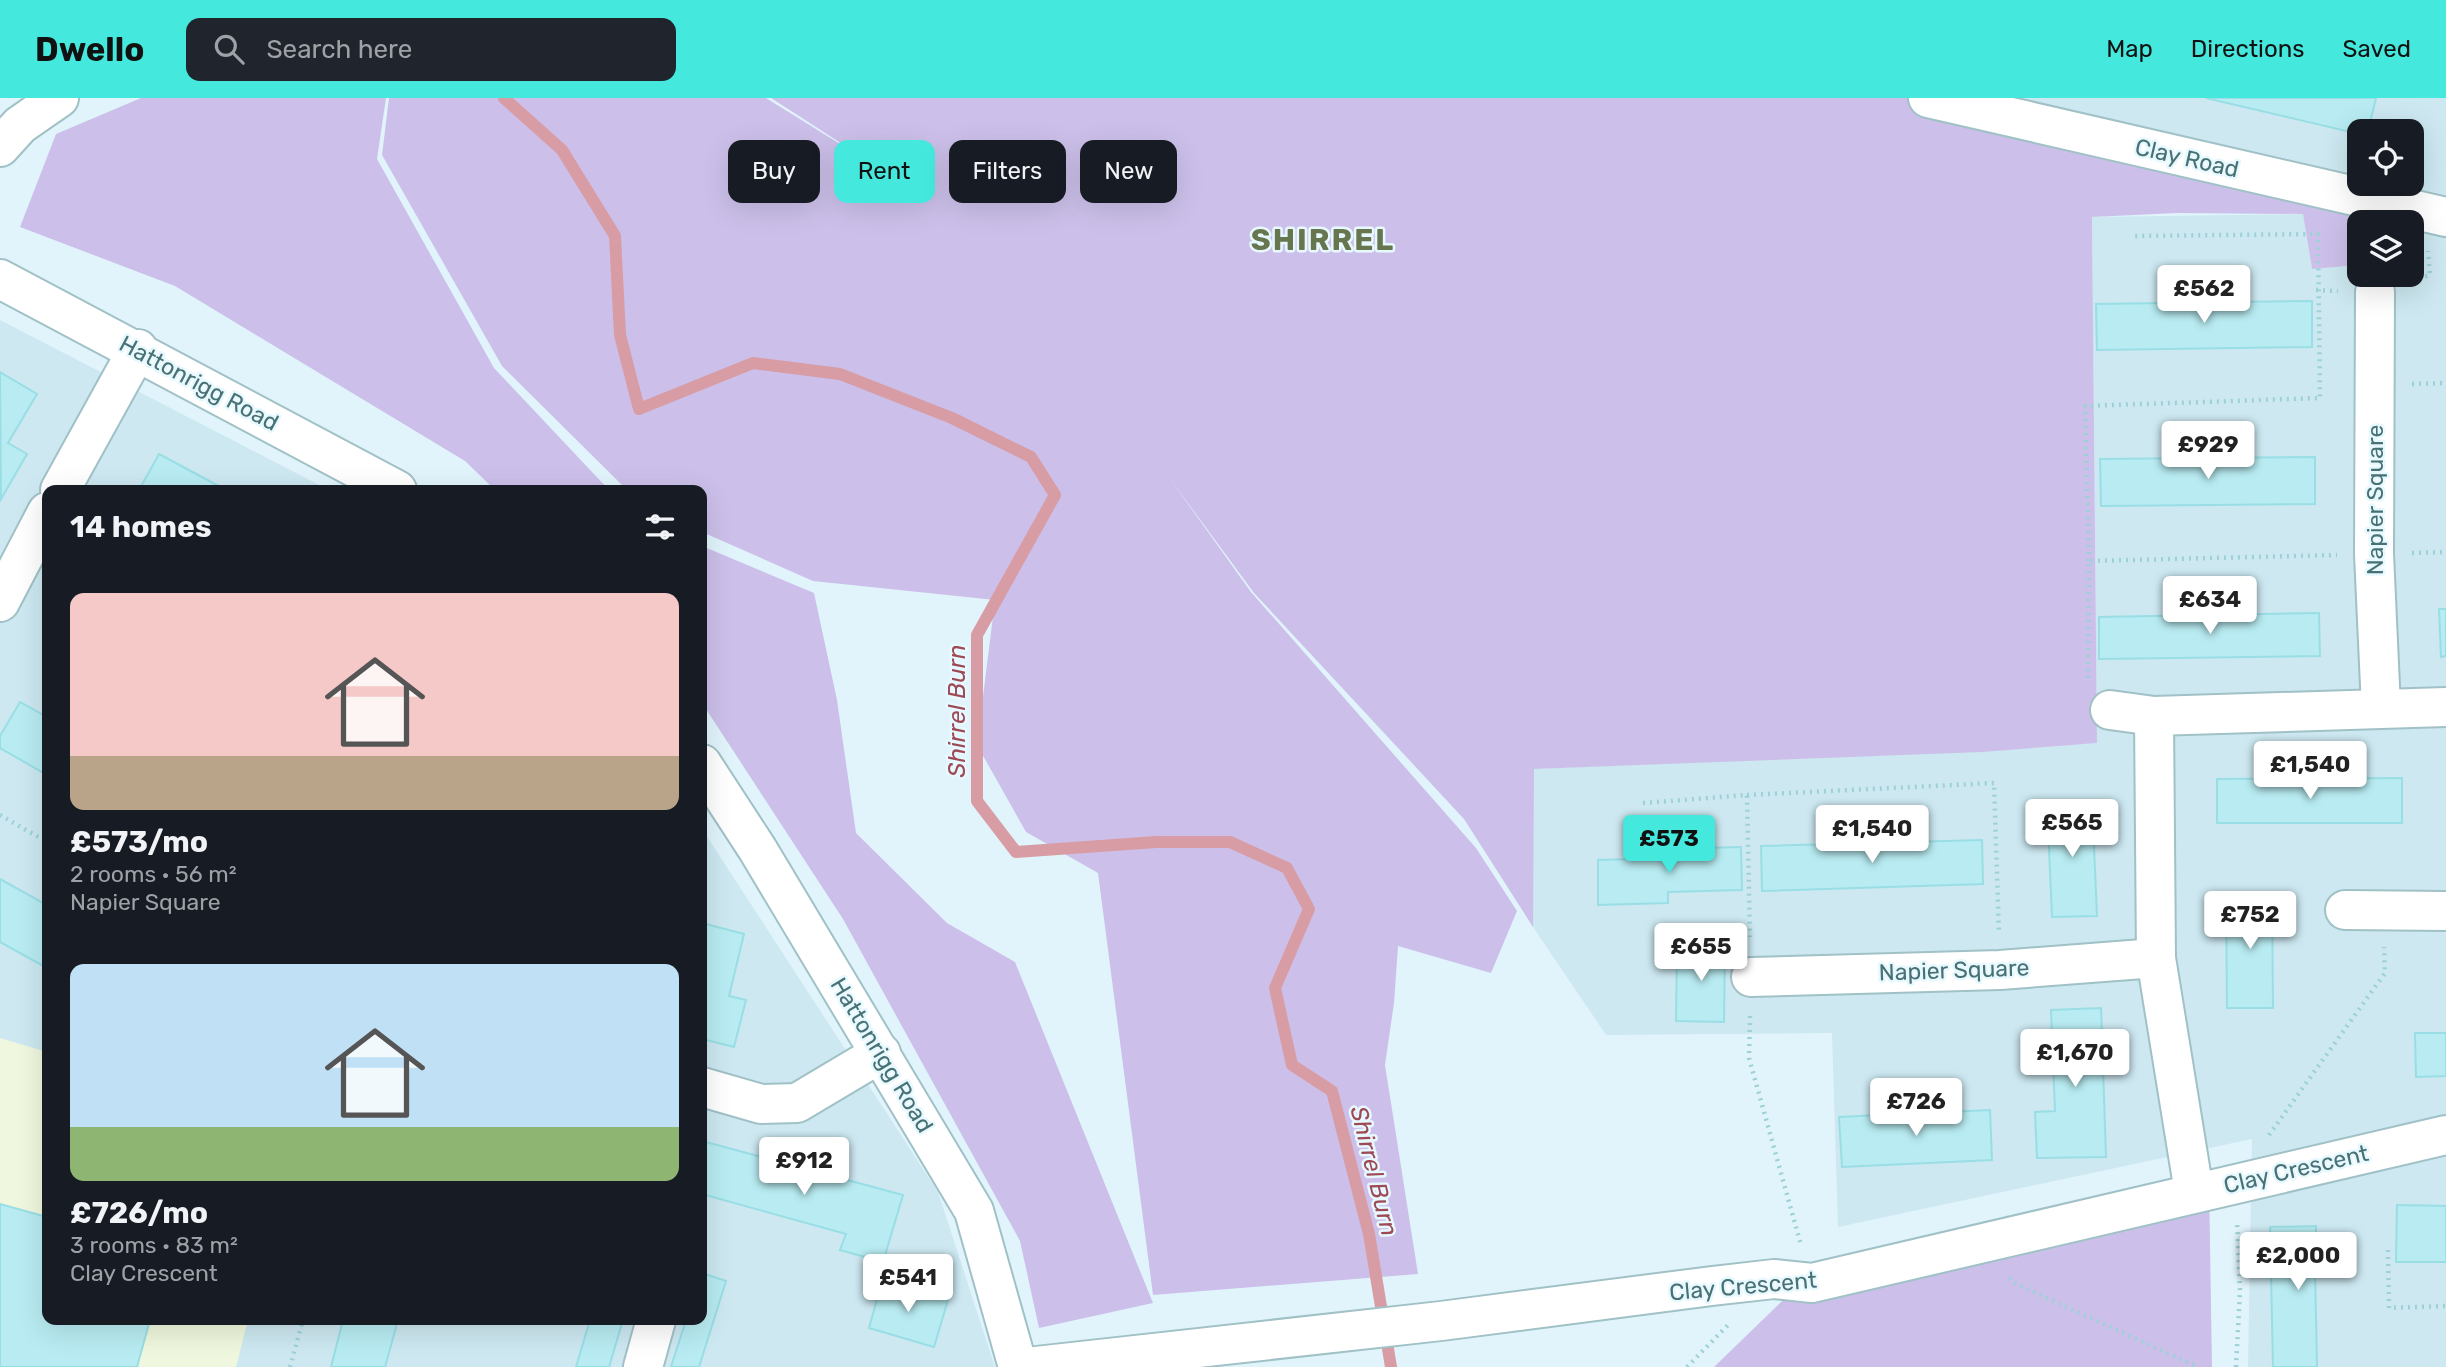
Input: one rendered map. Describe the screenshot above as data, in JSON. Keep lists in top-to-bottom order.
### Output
{
  "streets": {
    "street": [
      "Clay Road",
      "Hattonrigg Road",
      "Napier Square",
      "Clay Crescent"
    ]
  },
  "districts": ["SHIRREL"],
  "water": ["Shirrel Burn"],
  "page": {
    "header": "Dwello",
    "search": "Search here",
    "nav": ["Map", "Directions", "Saved"],
    "chip": [
      "Buy",
      "Rent",
      "Filters",
      "New"
    ],
    "price": [
      "£562",
      "£929",
      "£634",
      "£1,540",
      "£565",
      "£1,540",
      "£573",
      "£752",
      "£655",
      "£1,670",
      "£726",
      "£912",
      "£2,000",
      "£541"
    ],
    "heading": "14 homes",
    "list": [
      {
        "name": "£573/mo",
        "note": "2 rooms · 56 m² · Napier Square"
      },
      {
        "name": "£726/mo",
        "note": "3 rooms · 83 m² · Clay Crescent"
      }
    ]
  }
}
